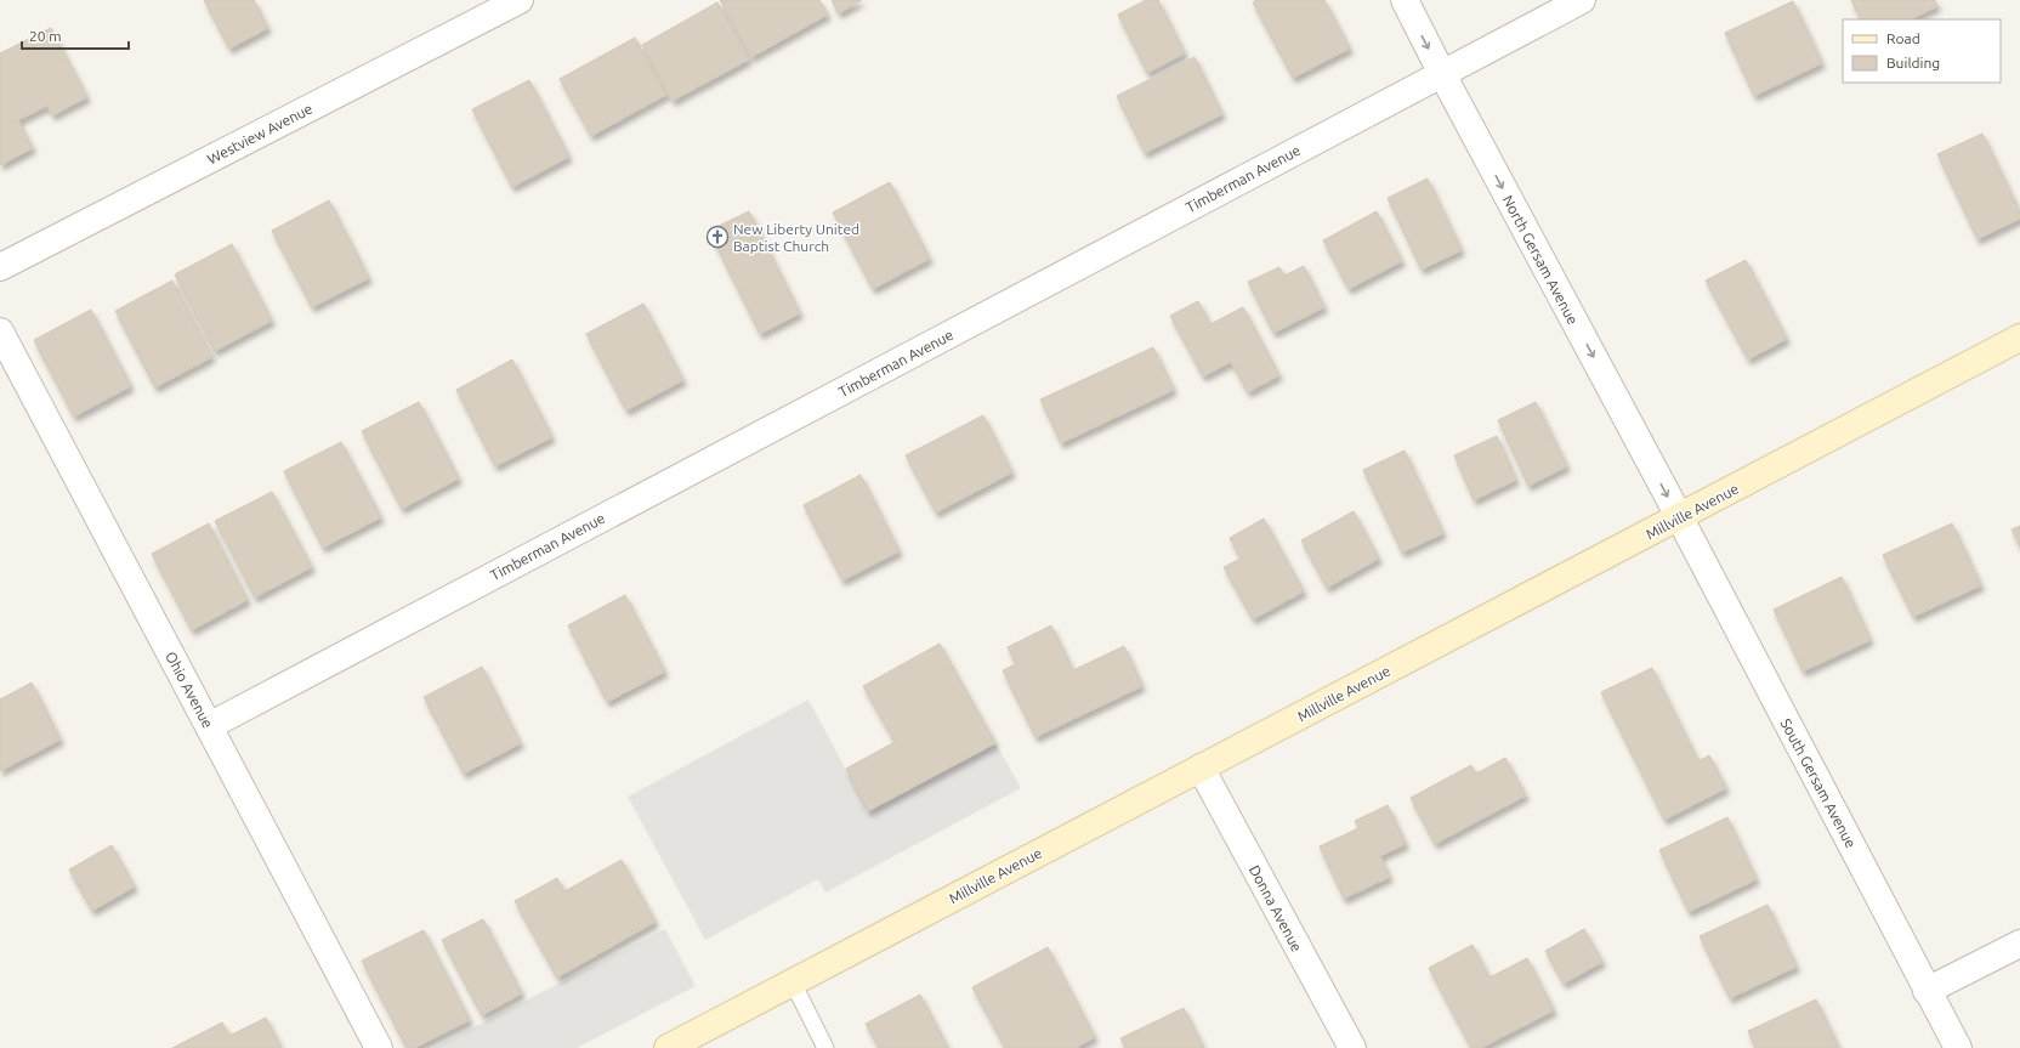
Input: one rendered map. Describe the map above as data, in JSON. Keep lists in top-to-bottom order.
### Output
{
  "streets": {
    "main road": ["Millville Avenue"],
    "street": [
      "Westview Avenue",
      "Timberman Avenue",
      "North Gersam Avenue",
      "Ohio Avenue",
      "South Gersam Avenue",
      "Donna Avenue"
    ]
  },
  "crossings": [
    ["Timberman Avenue", "North Gersam Avenue"],
    ["Timberman Avenue", "Ohio Avenue"],
    ["North Gersam Avenue", "Millville Avenue"],
    ["North Gersam Avenue", "South Gersam Avenue"],
    ["Millville Avenue", "South Gersam Avenue"],
    ["Millville Avenue", "Donna Avenue"]
  ],
  "one_way": ["North Gersam Avenue"],
  "places": {
    "church": ["New Liberty United Baptist Church"]
  },
  "legend": ["Road", "Building"],
  "scale_bar": "20 m"
}
